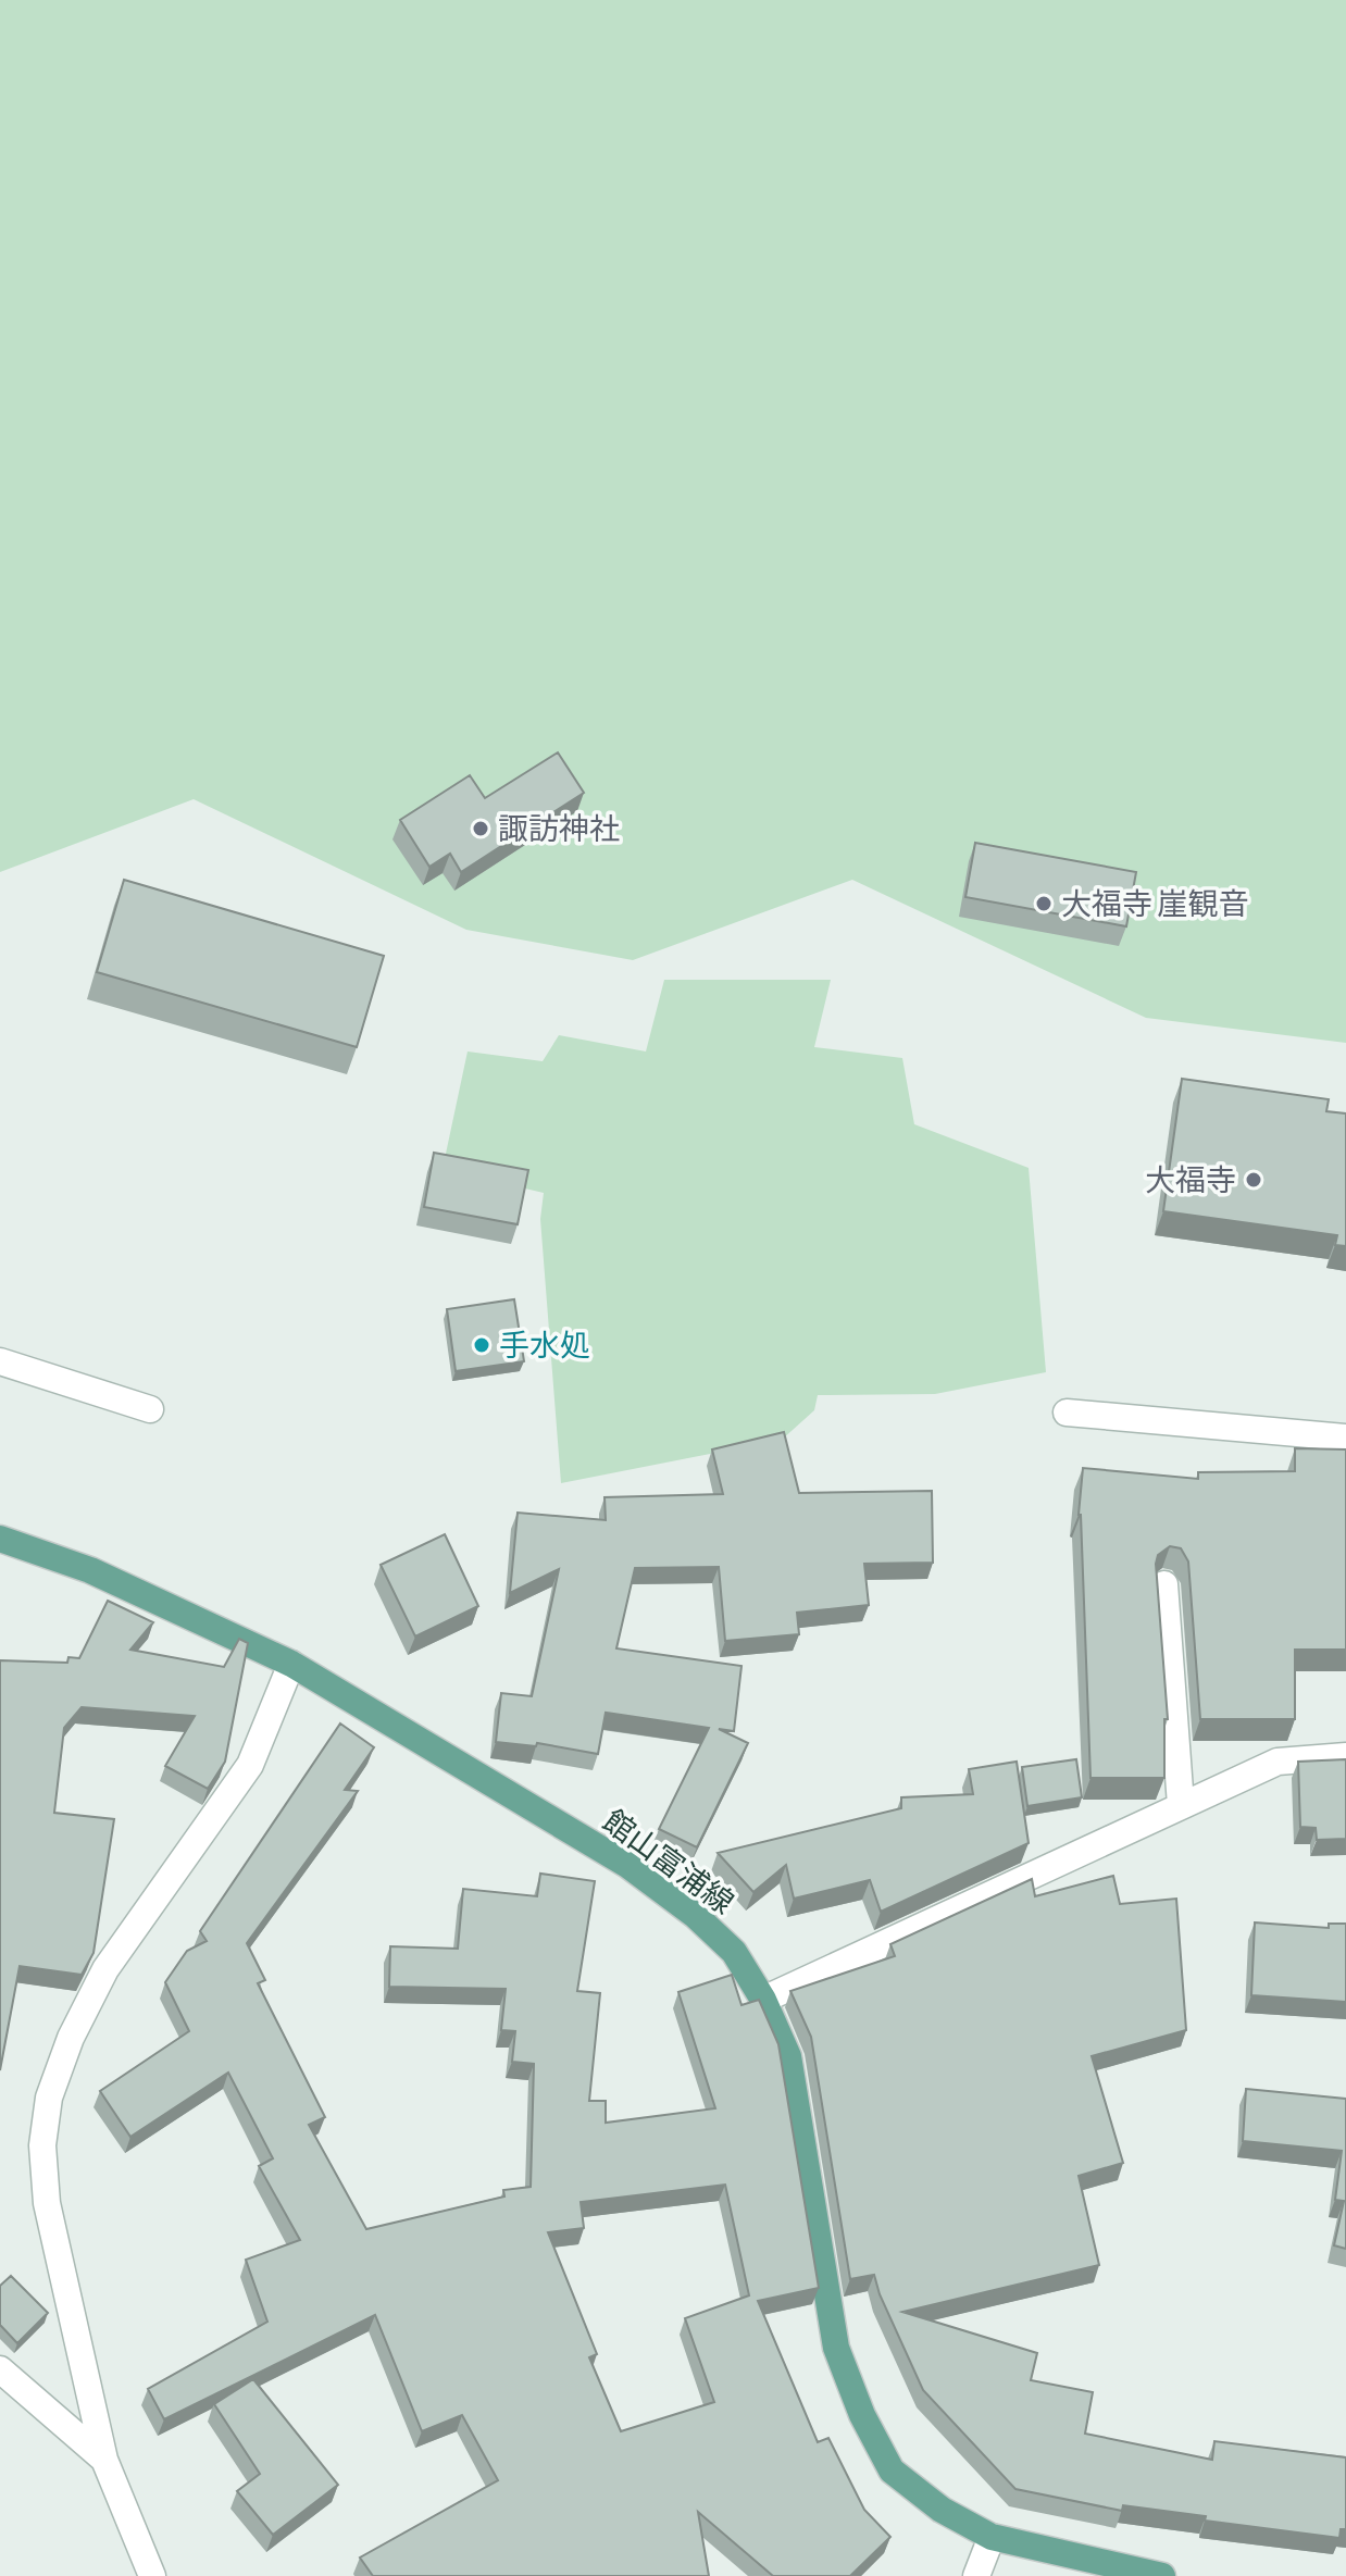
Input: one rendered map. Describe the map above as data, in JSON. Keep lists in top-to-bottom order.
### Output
{
  "streets": {
    "main road": ["館山富浦線"]
  },
  "places": [
    "諏訪神社",
    "大福寺 崖観音",
    "大福寺",
    "手水処"
  ]
}
